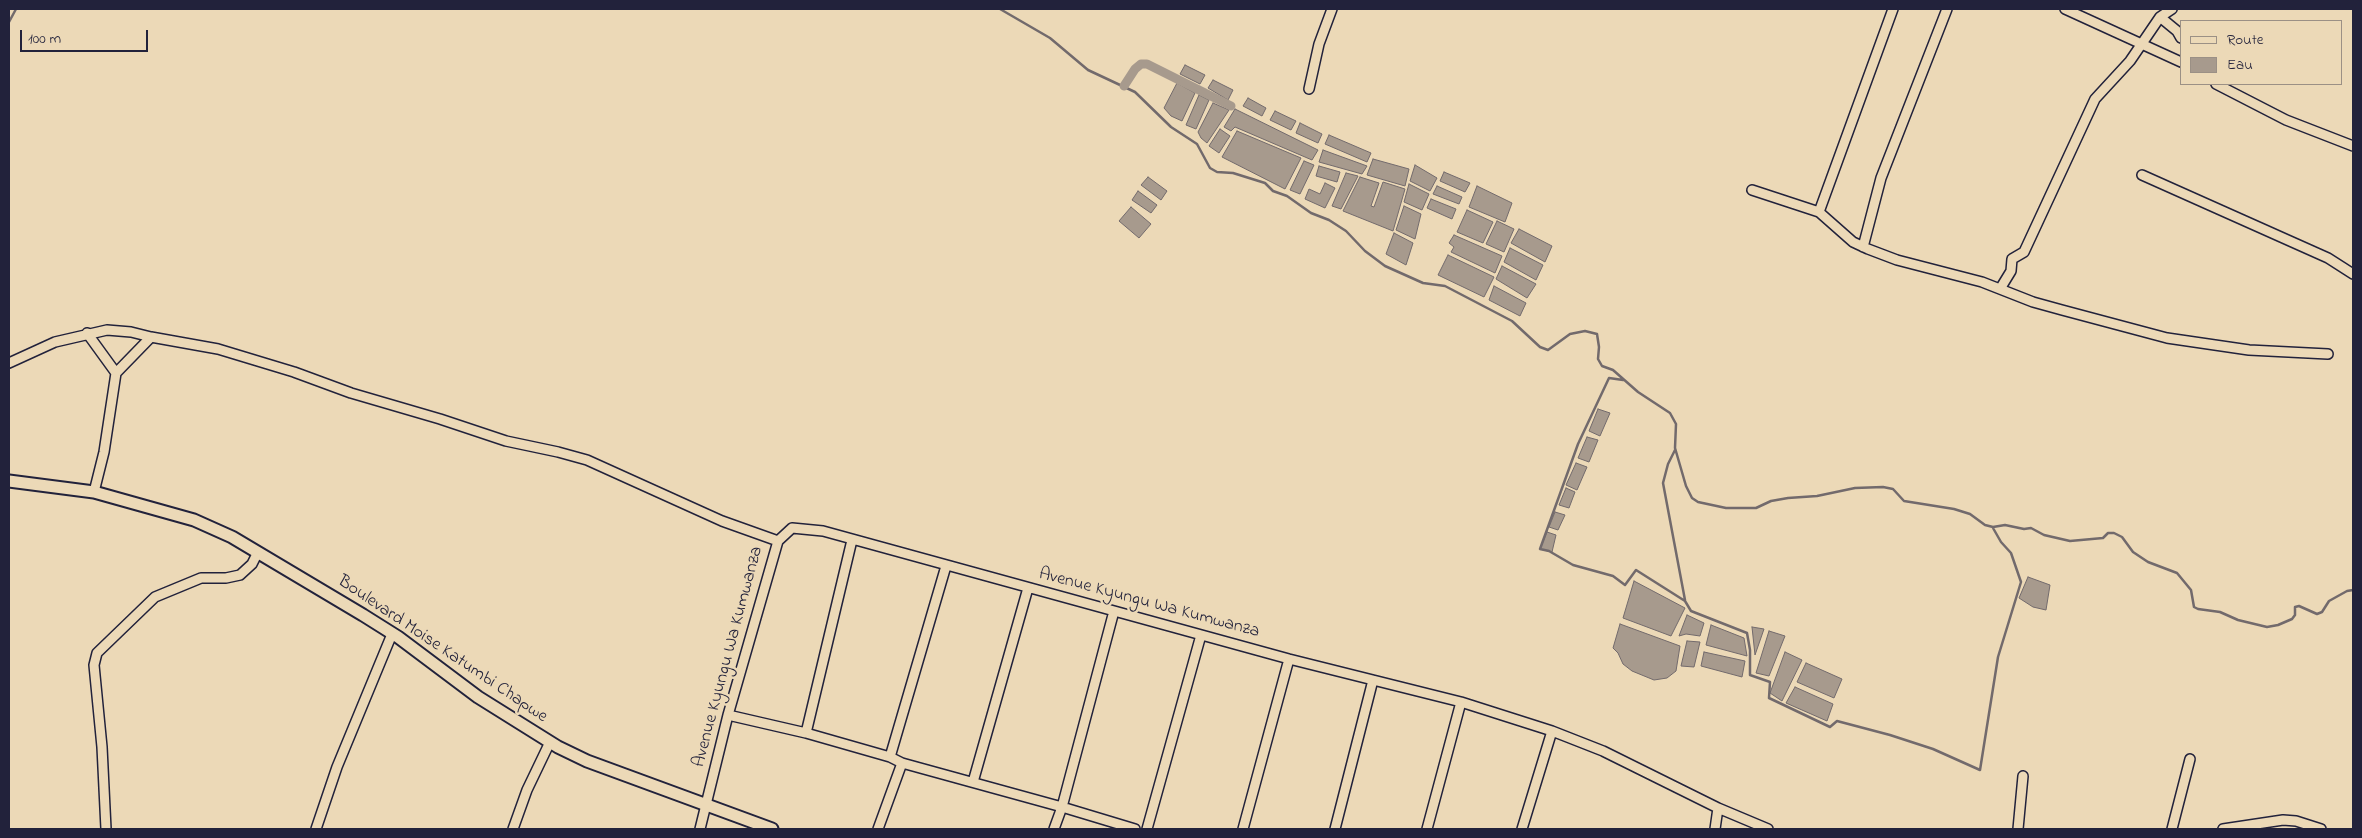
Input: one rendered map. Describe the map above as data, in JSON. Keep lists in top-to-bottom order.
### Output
{
  "streets": {
    "street": ["Avenue Kyungu Wa Kumwanza", "Boulevard Moise Katumbi Chapwe"]
  },
  "crossings": [
    ["Avenue Kyungu Wa Kumwanza", "Boulevard Moise Katumbi Chapwe"]
  ],
  "legend": ["Route", "Eau"],
  "scale_bar": "100 m"
}
